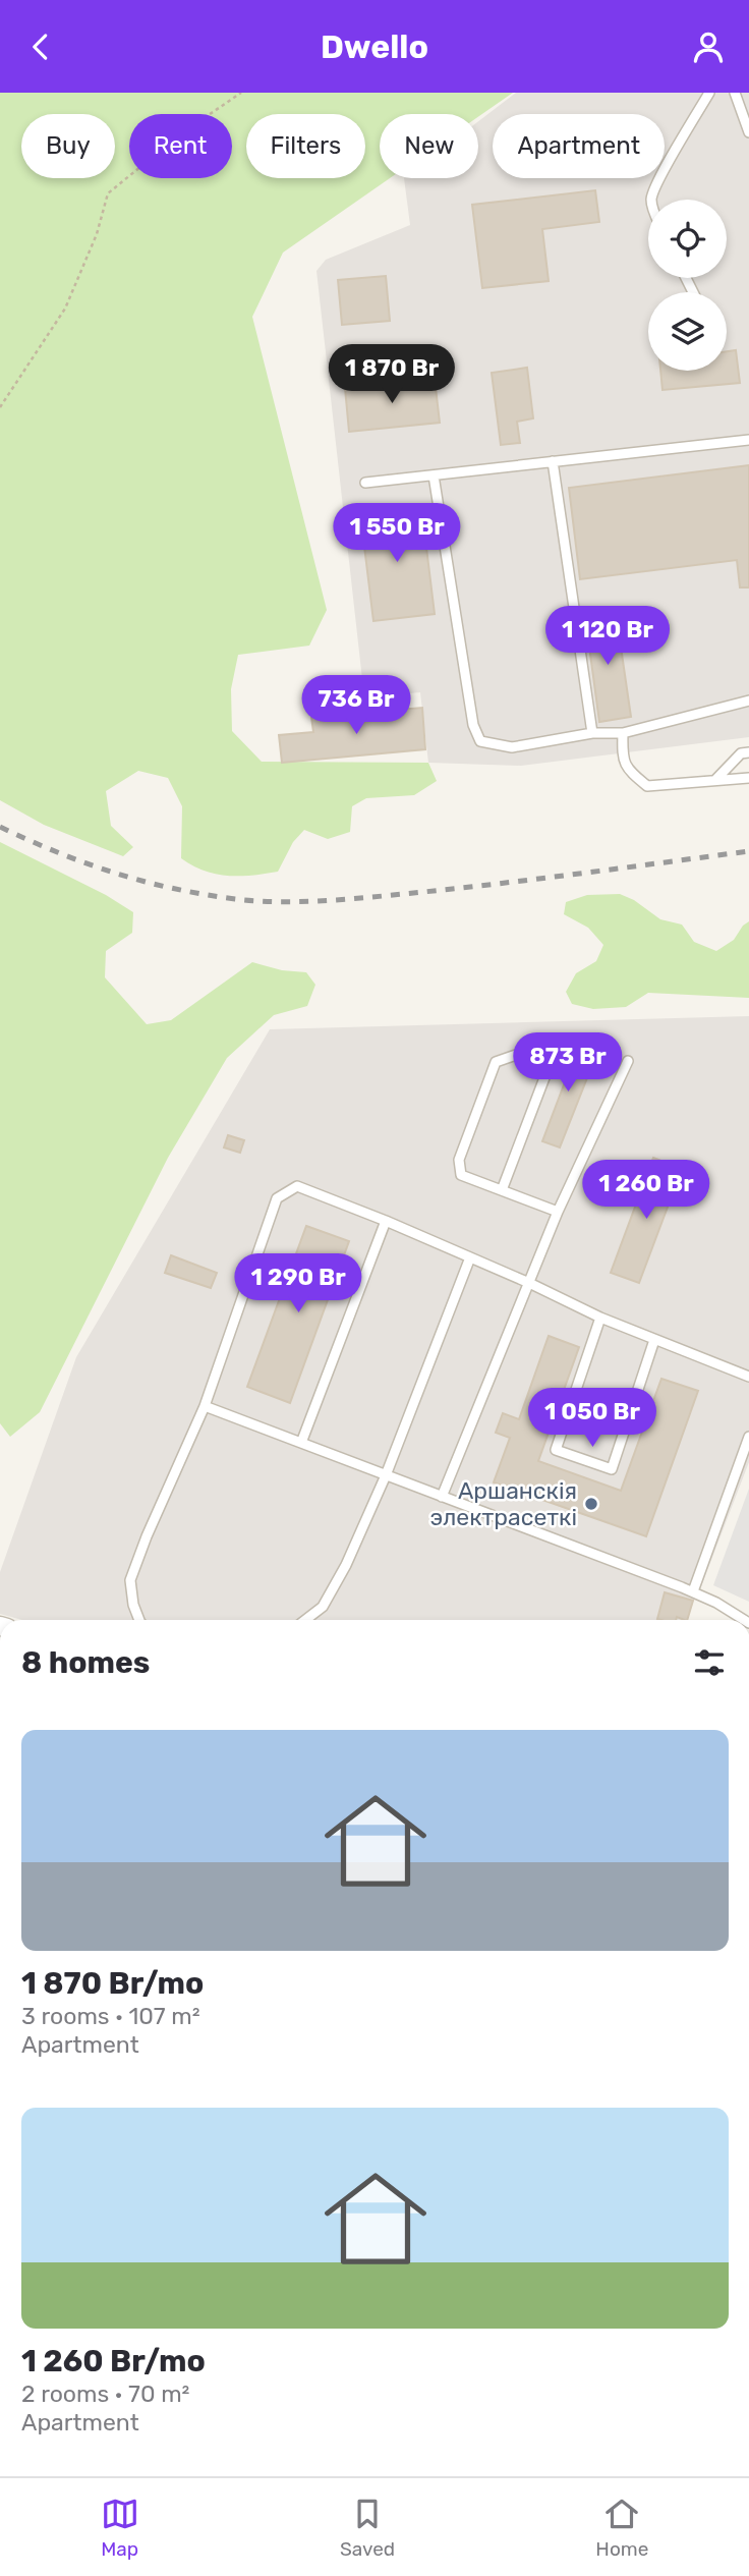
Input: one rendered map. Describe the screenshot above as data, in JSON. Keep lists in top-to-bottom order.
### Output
{
  "places": ["Аршанскія электрасеткі"],
  "page": {
    "header": "Dwello",
    "chip": [
      "Buy",
      "Rent",
      "Filters",
      "New",
      "Apartment"
    ],
    "price": [
      "1 870 Br",
      "1 550 Br",
      "1 120 Br",
      "736 Br",
      "873 Br",
      "1 260 Br",
      "1 290 Br",
      "1 050 Br"
    ],
    "heading": "8 homes",
    "list": [
      {
        "name": "1 870 Br/mo",
        "note": "3 rooms · 107 m² · Apartment"
      },
      {
        "name": "1 260 Br/mo",
        "note": "2 rooms · 70 m² · Apartment"
      }
    ],
    "tabs": ["Map", "Saved", "Home"]
  }
}
